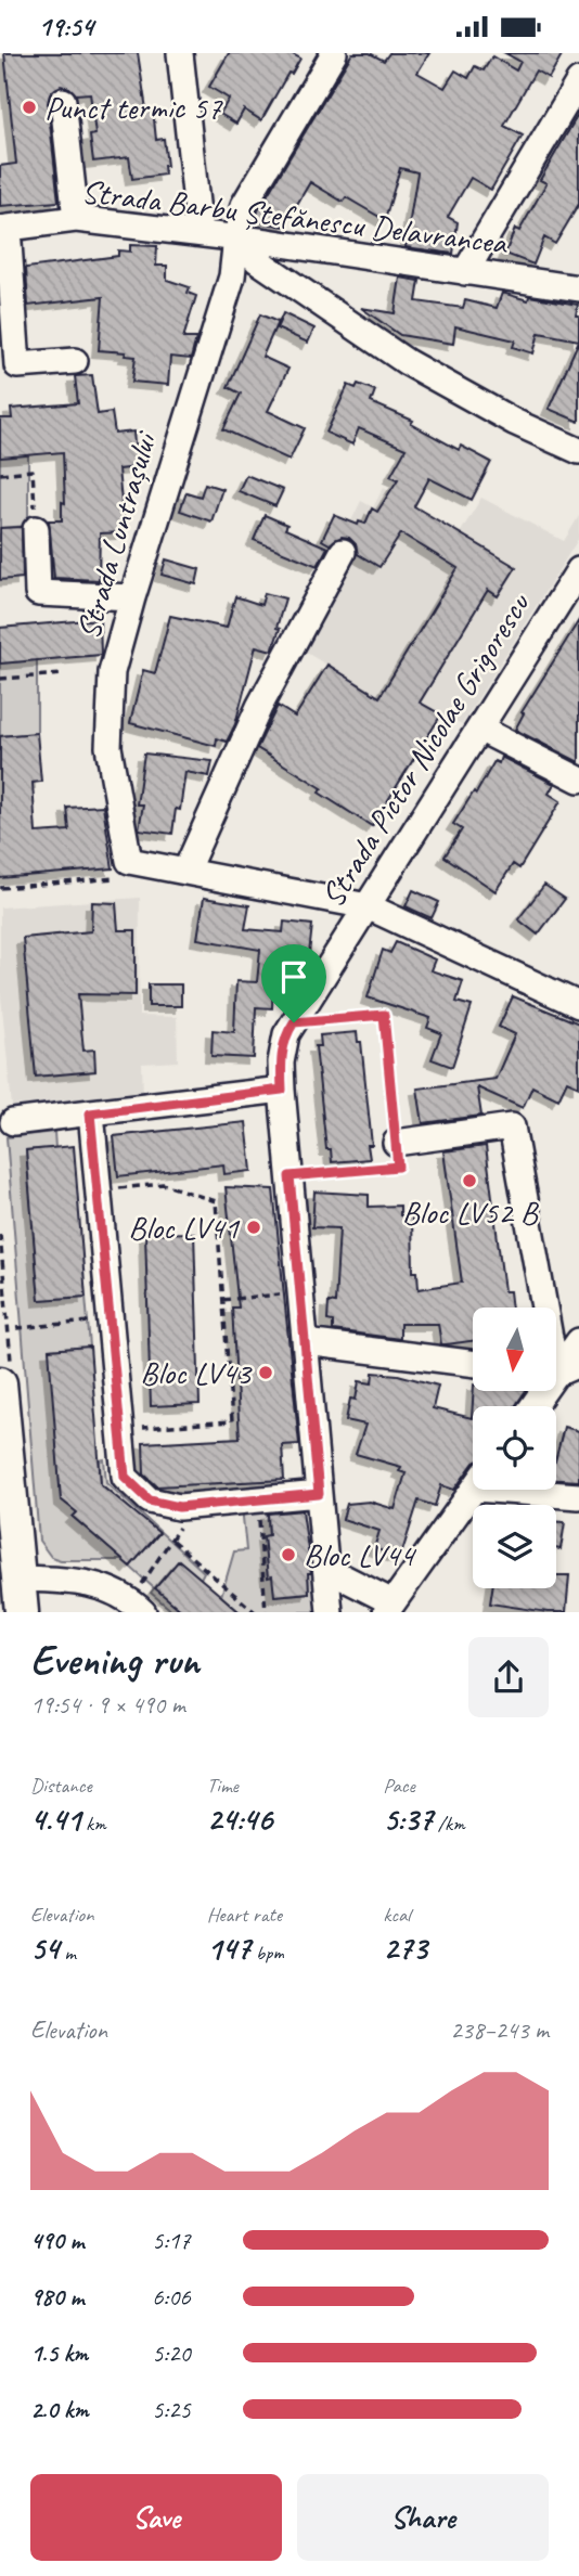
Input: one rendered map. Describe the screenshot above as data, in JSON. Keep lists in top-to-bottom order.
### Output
{
  "streets": {
    "street": ["Strada Barbu Ștefănescu Delavrancea", "Strada Luntrașului", "Strada Pictor Nicolae Grigorescu"]
  },
  "crossings": [
    ["Strada Barbu Ștefănescu Delavrancea", "Strada Luntrașului"]
  ],
  "places": [
    "Punct termic 57",
    "Bloc LV52 B",
    "Bloc LV41",
    "Bloc LV43",
    "Bloc LV44"
  ],
  "north": "bottom",
  "page": {
    "status": "19:54",
    "heading": ["Evening run", "19:54 · 9 × 490 m"],
    "stats": [
      ["Distance", "4.41 km"],
      ["Time", "24:46"],
      ["Pace", "5:37 /km"],
      ["Elevation", "54 m"],
      ["Heart rate", "147 bpm"],
      ["kcal", "273"]
    ],
    "chart": ["Elevation", "238–243 m"],
    "list": [
      {
        "name": "490 m",
        "note": "5:17"
      },
      {
        "name": "980 m",
        "note": "6:06"
      },
      {
        "name": "1.5 km",
        "note": "5:20"
      },
      {
        "name": "2.0 km",
        "note": "5:25"
      }
    ],
    "buttons": ["Save", "Share"]
  }
}
